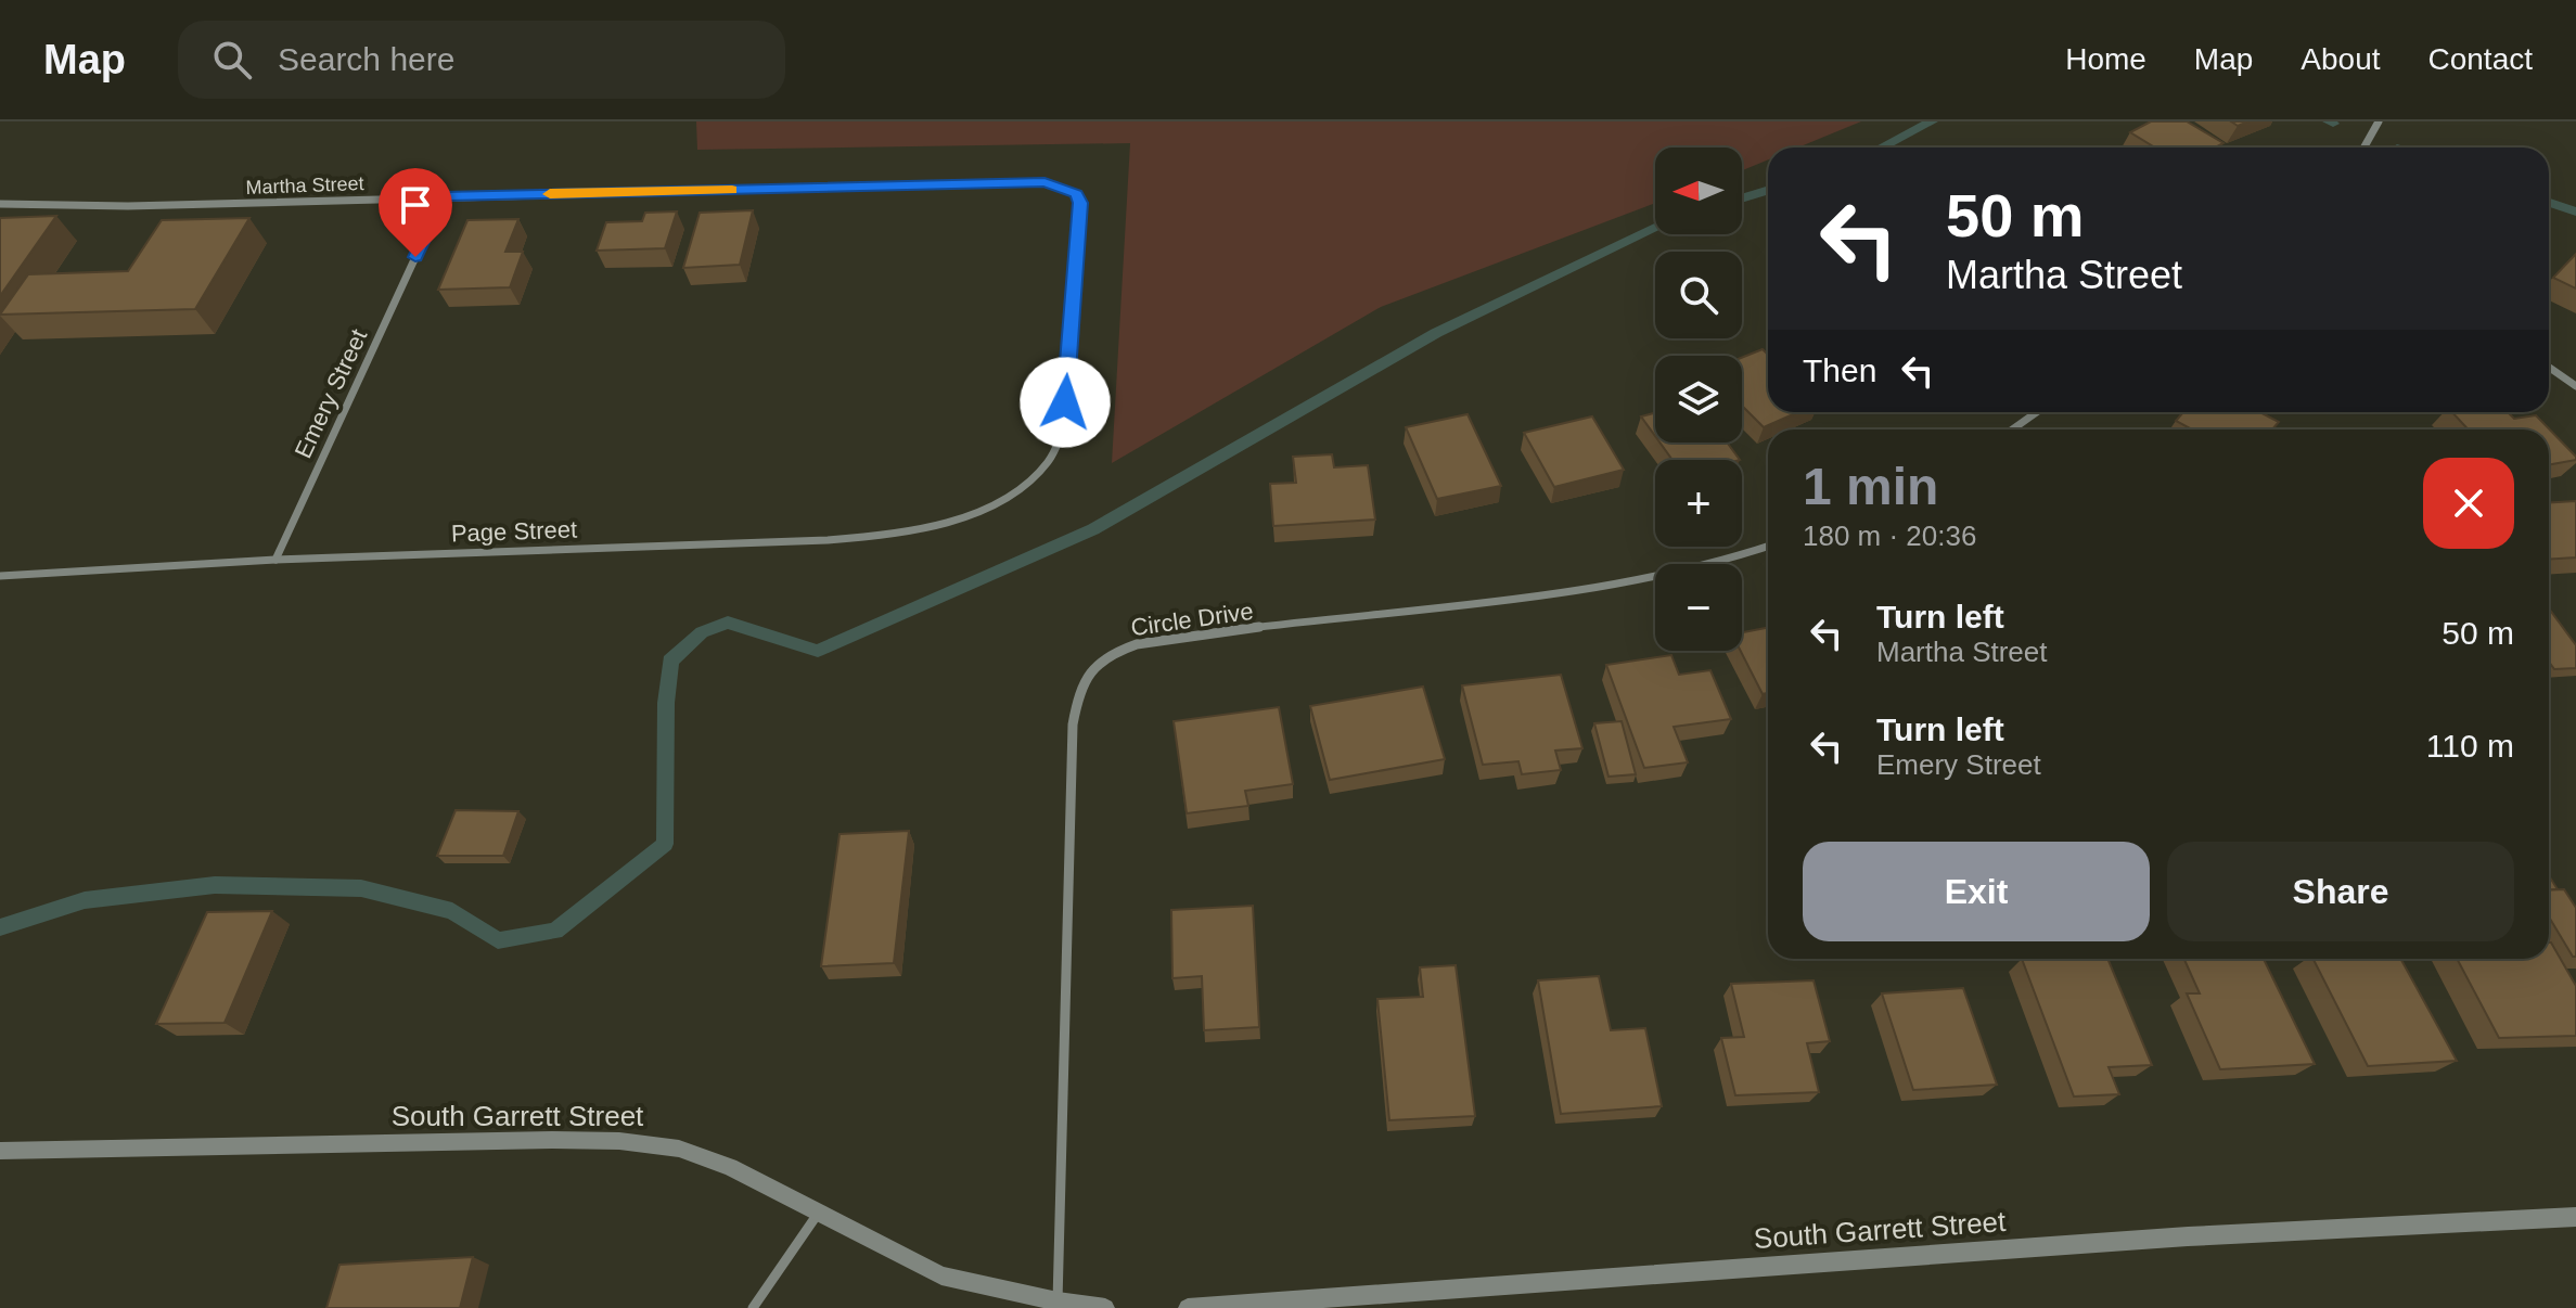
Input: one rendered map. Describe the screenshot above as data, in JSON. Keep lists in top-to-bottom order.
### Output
{
  "streets": {
    "street": [
      "Martha Street",
      "Emery Street",
      "Page Street",
      "Circle Drive",
      "South Garrett Street"
    ]
  },
  "crossings": [
    ["Martha Street", "Emery Street"],
    ["Martha Street", "Page Street"],
    ["Emery Street", "Page Street"],
    ["Circle Drive", "South Garrett Street"]
  ],
  "north": "left",
  "page": {
    "header": "Map",
    "search": "Search here",
    "nav": [
      "Home",
      "Map",
      "About",
      "Contact"
    ],
    "map_buttons": ["+", "−"],
    "turn": ["50 m", "Martha Street"],
    "then": "Then",
    "heading": ["1 min", "180 m · 20:36"],
    "list": [
      {
        "name": "Turn left",
        "note": "Martha Street",
        "value": "50 m"
      },
      {
        "name": "Turn left",
        "note": "Emery Street",
        "value": "110 m"
      }
    ],
    "buttons": ["Exit", "Share"]
  }
}
